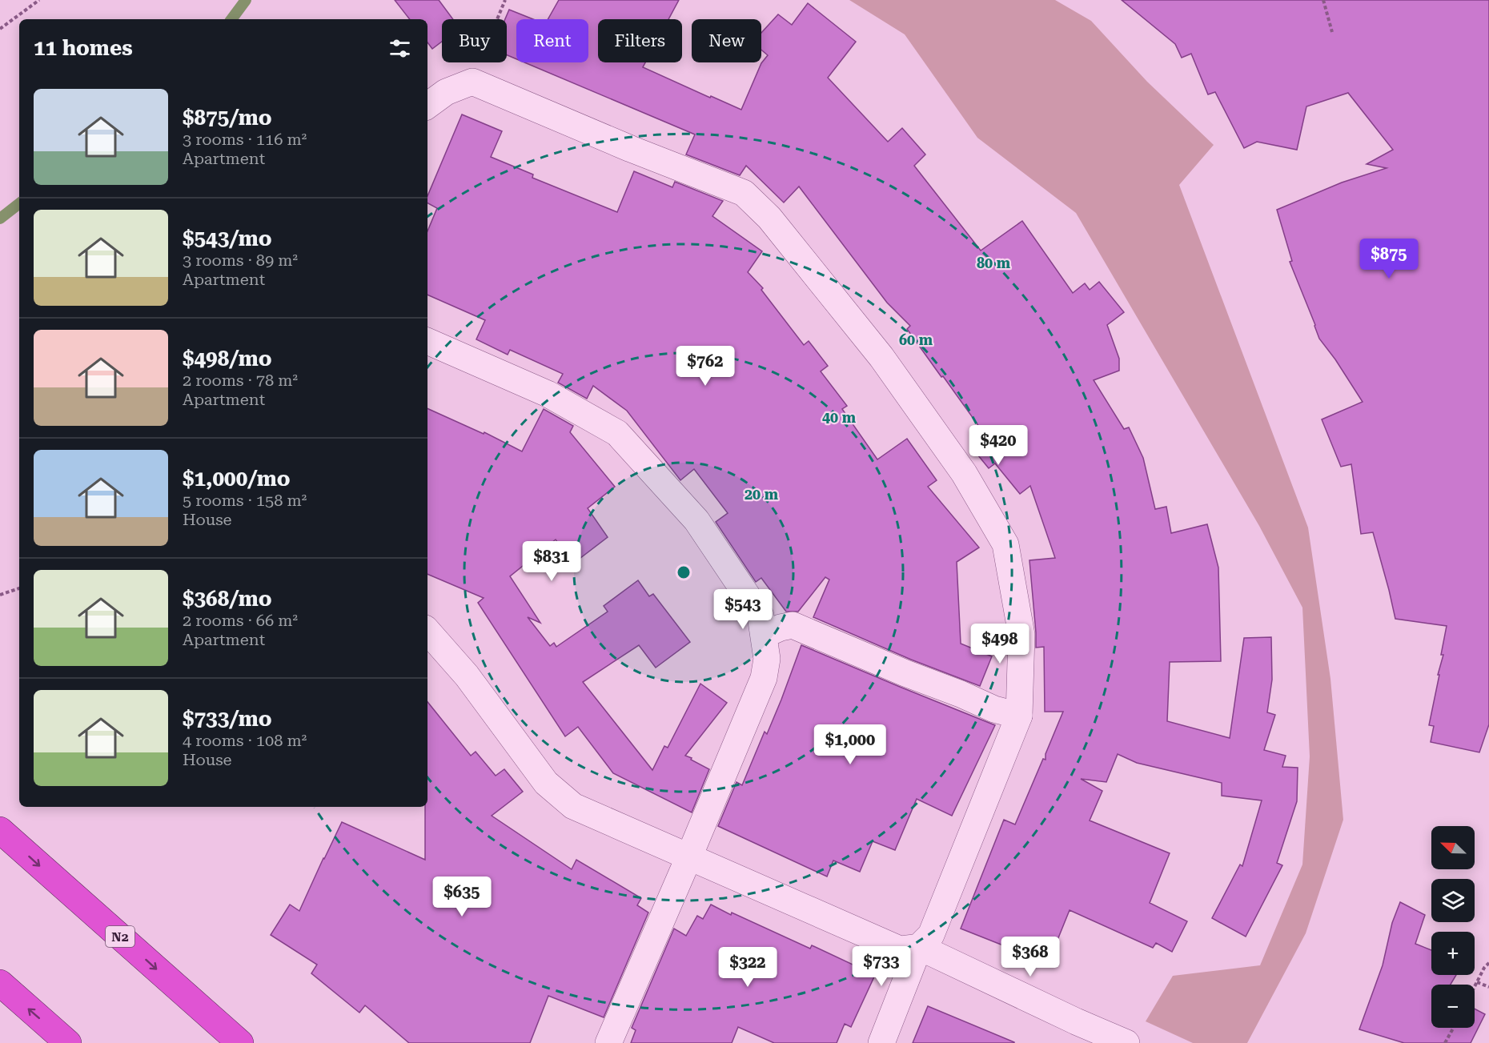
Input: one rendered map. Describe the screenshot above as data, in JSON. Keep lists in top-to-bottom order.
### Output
{
  "streets": {
    "highway": ["N2"]
  },
  "north": "top left",
  "page": {
    "chip": [
      "Buy",
      "Rent",
      "Filters",
      "New"
    ],
    "heading": "11 homes",
    "list": [
      {
        "name": "$875/mo",
        "note": "3 rooms · 116 m² · Apartment"
      },
      {
        "name": "$543/mo",
        "note": "3 rooms · 89 m² · Apartment"
      },
      {
        "name": "$498/mo",
        "note": "2 rooms · 78 m² · Apartment"
      },
      {
        "name": "$1,000/mo",
        "note": "5 rooms · 158 m² · House"
      },
      {
        "name": "$368/mo",
        "note": "2 rooms · 66 m² · Apartment"
      },
      {
        "name": "$733/mo",
        "note": "4 rooms · 108 m² · House"
      }
    ],
    "price": [
      "$875",
      "$762",
      "$420",
      "$831",
      "$543",
      "$498",
      "$1,000",
      "$635",
      "$368",
      "$733",
      "$322"
    ],
    "map_buttons": ["+", "−"]
  },
  "rings": [
    "80 m",
    "60 m",
    "40 m",
    "20 m"
  ]
}
